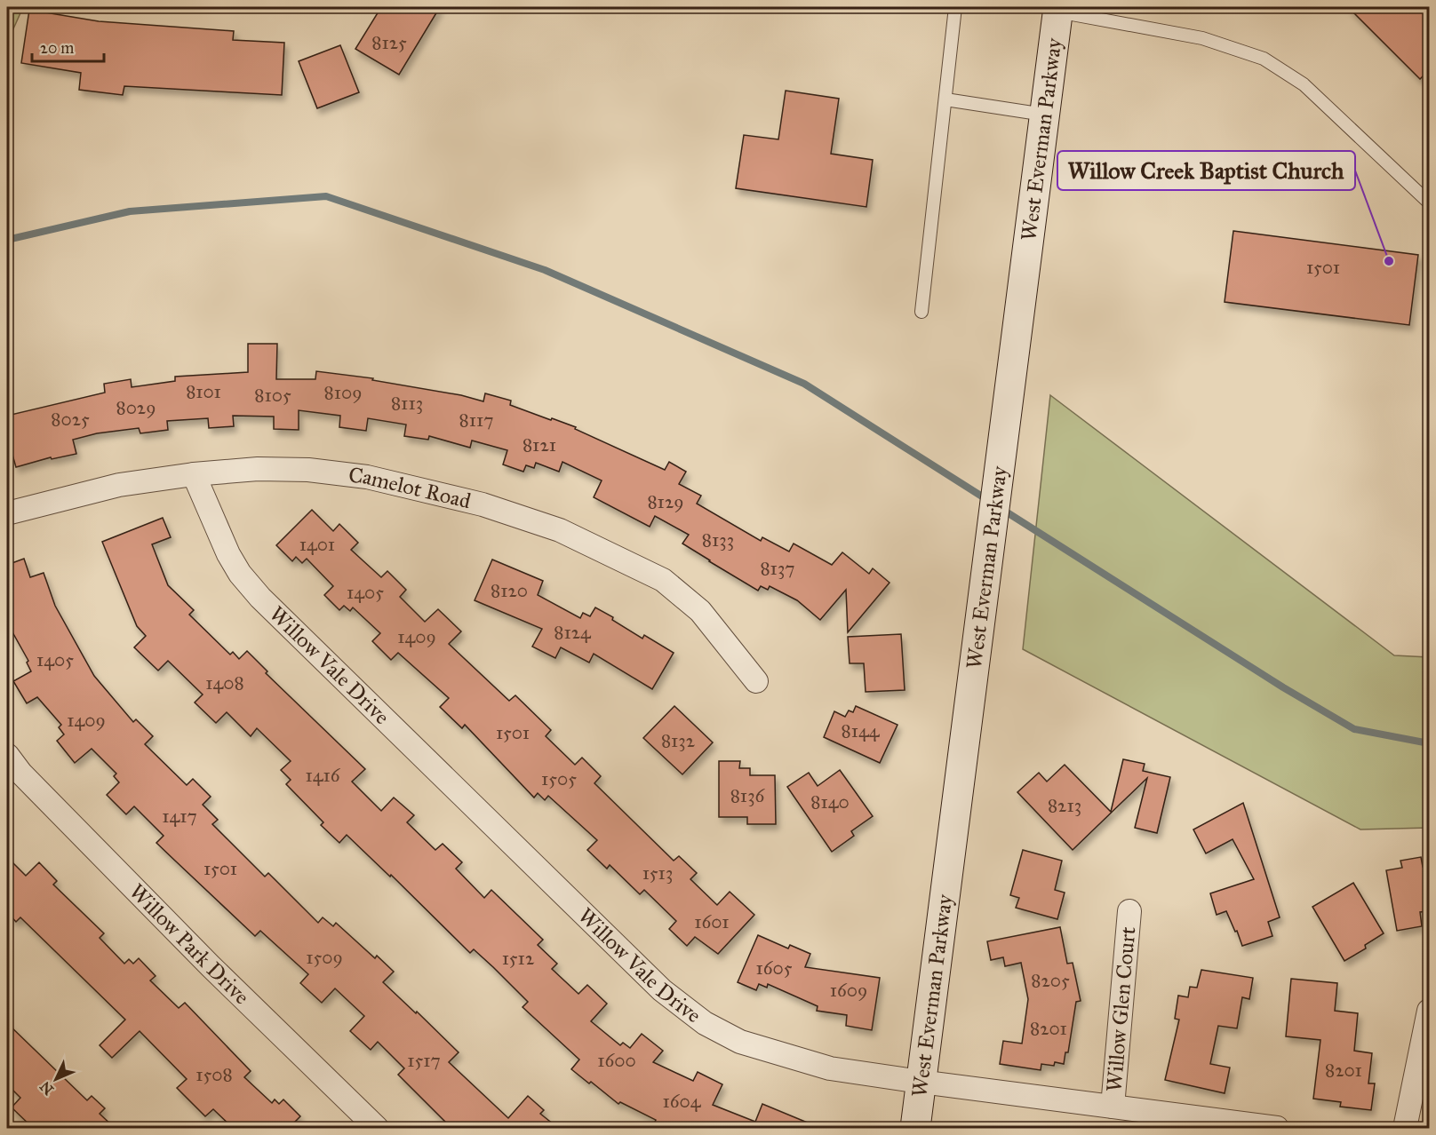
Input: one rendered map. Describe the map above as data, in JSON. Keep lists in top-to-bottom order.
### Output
{
  "streets": {
    "street": [
      "West Everman Parkway",
      "Camelot Road",
      "Willow Vale Drive",
      "Willow Park Drive",
      "Willow Glen Court"
    ]
  },
  "crossings": [
    ["West Everman Parkway", "Willow Vale Drive"],
    ["Camelot Road", "Willow Vale Drive"],
    ["Willow Vale Drive", "Willow Glen Court"]
  ],
  "places": ["Willow Creek Baptist Church"],
  "house_numbers": [
    "8125",
    "1501",
    "8101",
    "8109",
    "8105",
    "8113",
    "8029",
    "8025",
    "8117",
    "8121",
    "8129",
    "8133",
    "1401",
    "8137",
    "8120",
    "1405",
    "8124",
    "1409",
    "1405",
    "1408",
    "1409",
    "8144",
    "1501",
    "8132",
    "1416",
    "1505",
    "8136",
    "8140",
    "8213",
    "1417",
    "1501",
    "1513",
    "1601",
    "1509",
    "1512",
    "1605",
    "8205",
    "1609",
    "8201",
    "1517",
    "1600",
    "8201",
    "1508",
    "1604"
  ],
  "scale_bar": "20 m",
  "north": "bottom left"
}
